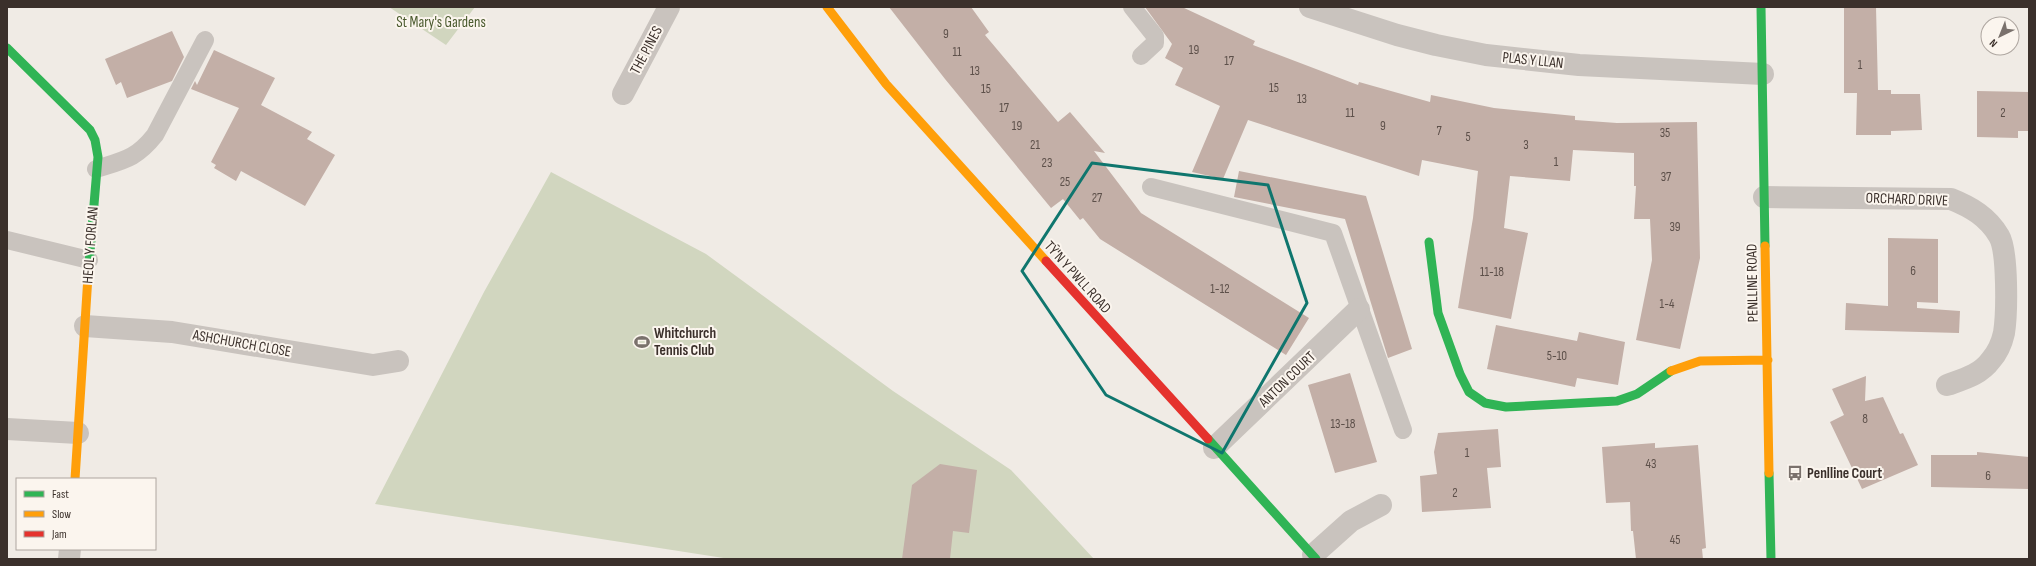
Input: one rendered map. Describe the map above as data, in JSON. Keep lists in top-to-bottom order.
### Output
{
  "streets": {
    "street": [
      "THE PINES",
      "PLAS Y LLAN",
      "ORCHARD DRIVE",
      "HEOL Y FORLAN",
      "TŶ'N Y PWLL ROAD",
      "PENLLINE ROAD",
      "ASHCHURCH CLOSE",
      "ANTON COURT"
    ]
  },
  "crossings": [
    ["PLAS Y LLAN", "PENLLINE ROAD"],
    ["ORCHARD DRIVE", "PENLLINE ROAD"],
    ["HEOL Y FORLAN", "ASHCHURCH CLOSE"],
    ["TŶ'N Y PWLL ROAD", "ANTON COURT"]
  ],
  "parks": ["St Mary's Gardens"],
  "places": {
    "sports": ["Whitchurch Tennis Club"],
    "bus stop": ["Penlline Court"]
  },
  "house_numbers": [
    "9",
    "19",
    "11",
    "17",
    "1",
    "13",
    "15",
    "15",
    "13",
    "17",
    "11",
    "2",
    "19",
    "9",
    "7",
    "35",
    "5",
    "21",
    "3",
    "1",
    "23",
    "37",
    "25",
    "27",
    "39",
    "6",
    "11-18",
    "1-12",
    "1-4",
    "5-10",
    "8",
    "13-18",
    "1",
    "43",
    "6",
    "2",
    "45"
  ],
  "legend": ["Fast", "Slow", "Jam"],
  "north": "bottom left"
}
